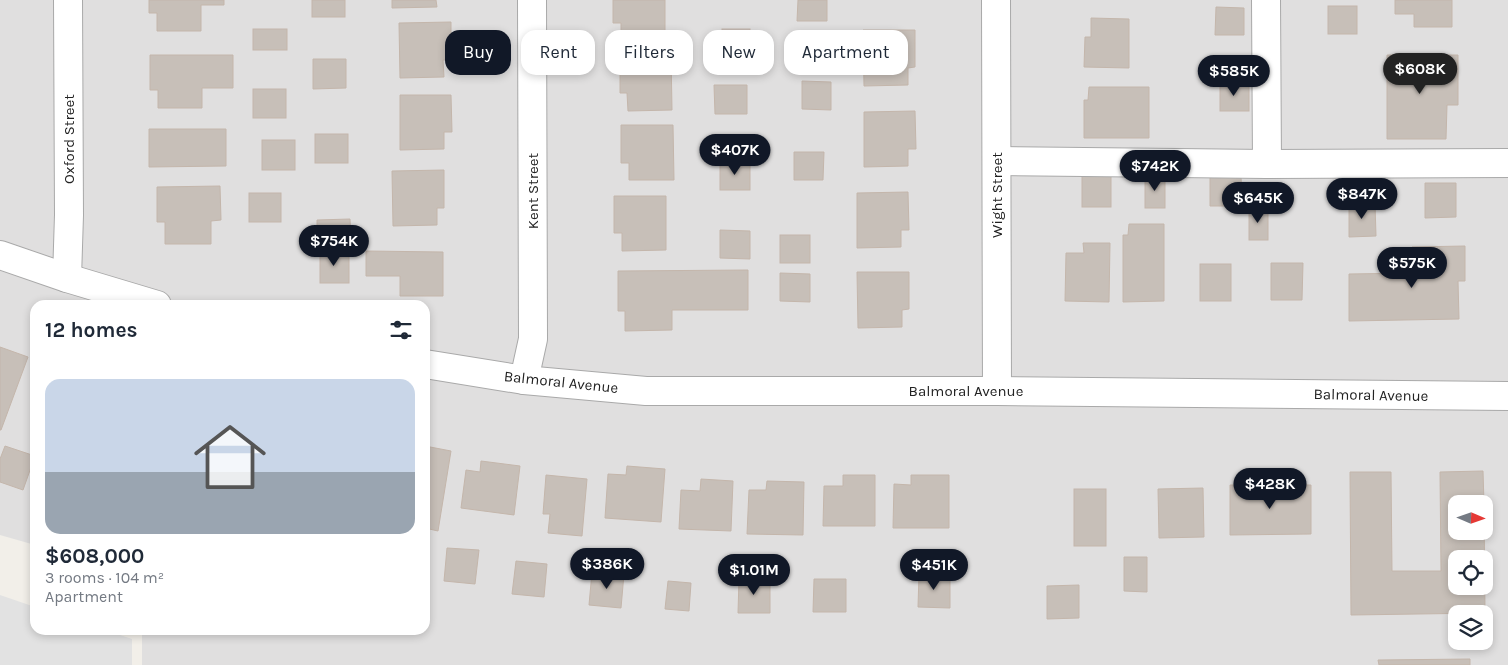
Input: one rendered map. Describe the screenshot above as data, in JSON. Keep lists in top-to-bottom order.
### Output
{
  "streets": {
    "street": [
      "Oxford Street",
      "Kent Street",
      "Wight Street",
      "Balmoral Avenue"
    ]
  },
  "crossings": [
    ["Kent Street", "Balmoral Avenue"],
    ["Wight Street", "Balmoral Avenue"]
  ],
  "north": "right",
  "page": {
    "chip": [
      "Buy",
      "Rent",
      "Filters",
      "New",
      "Apartment"
    ],
    "price": [
      "$608K",
      "$585K",
      "$407K",
      "$742K",
      "$847K",
      "$645K",
      "$754K",
      "$575K",
      "$428K",
      "$386K",
      "$451K",
      "$1.01M"
    ],
    "heading": "12 homes",
    "list": [
      {
        "name": "$608,000",
        "note": "3 rooms · 104 m² · Apartment"
      }
    ]
  }
}
